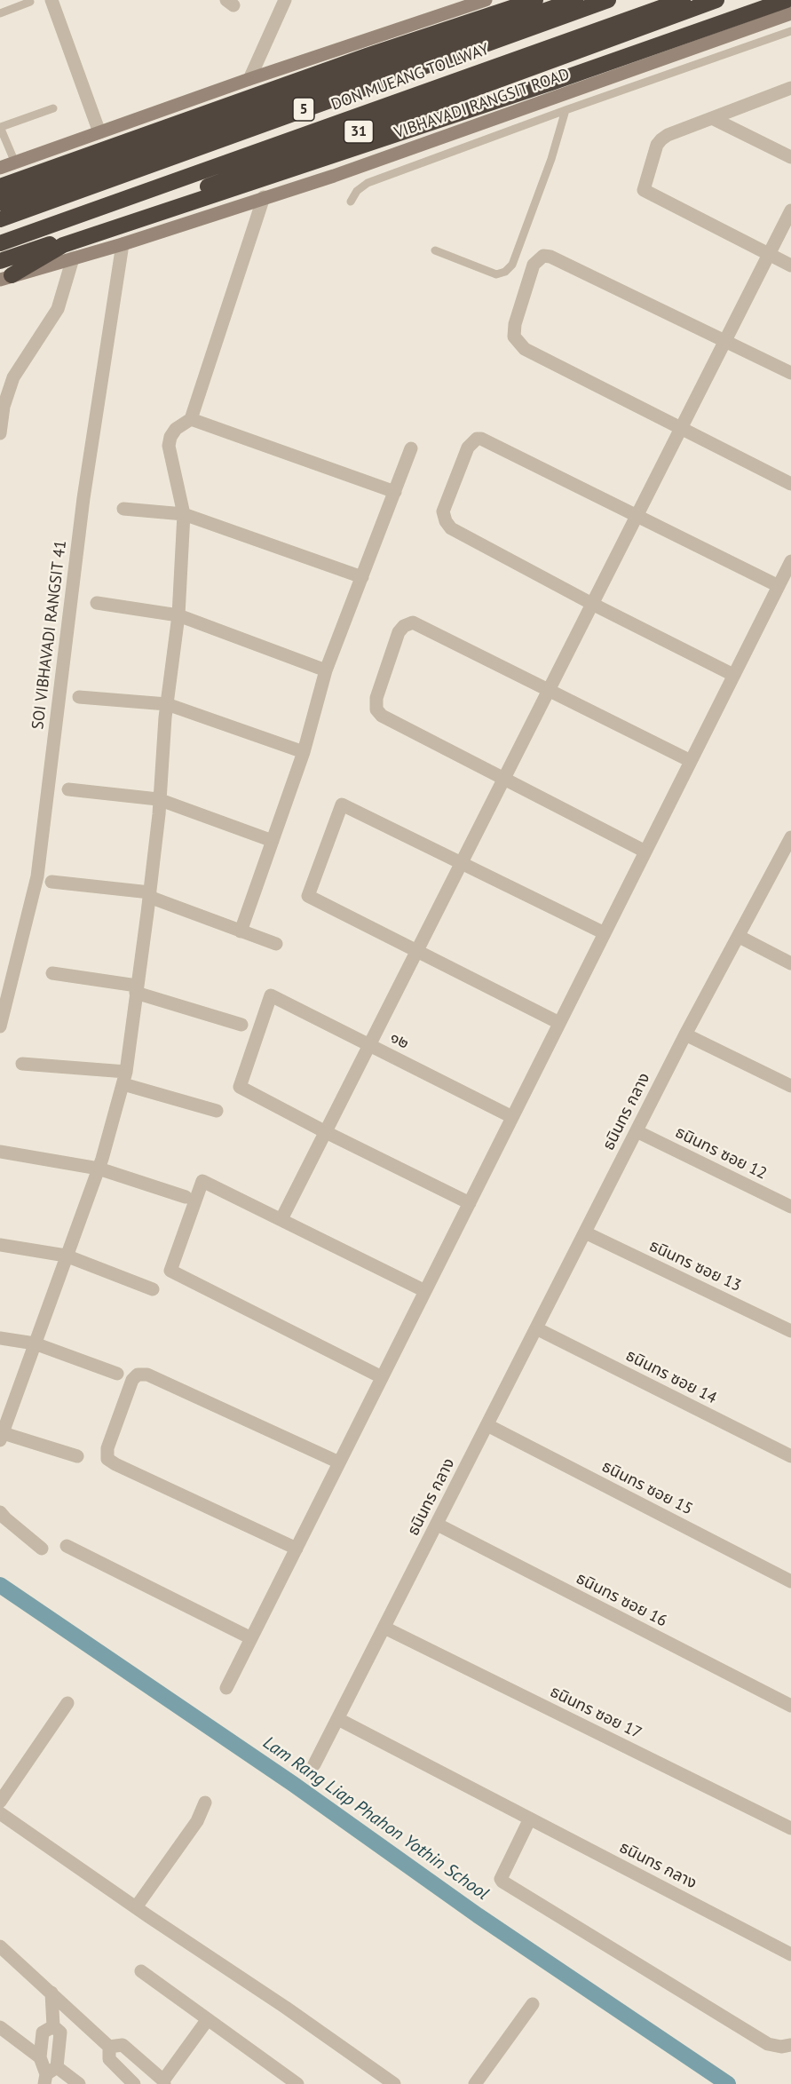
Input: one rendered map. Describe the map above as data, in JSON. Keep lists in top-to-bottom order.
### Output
{
  "streets": {
    "highway": [
      "DON MUEANG TOLLWAY",
      "VIBHAVADI RANGSIT ROAD",
      "5",
      "31"
    ],
    "street": [
      "SOI VIBHAVADI RANGSIT 41",
      "๑๒",
      "ธนินทร กลาง",
      "ธนินทร ซอย 12",
      "ธนินทร ซอย 13",
      "ธนินทร ซอย 14",
      "ธนินทร ซอย 15",
      "ธนินทร ซอย 16",
      "ธนินทร ซอย 17"
    ]
  },
  "crossings": [
    ["VIBHAVADI RANGSIT ROAD", "31"],
    ["VIBHAVADI RANGSIT ROAD", "SOI VIBHAVADI RANGSIT 41"],
    ["ธนินทร กลาง", "ธนินทร ซอย 12"],
    ["ธนินทร กลาง", "ธนินทร ซอย 13"],
    ["ธนินทร กลาง", "ธนินทร ซอย 14"],
    ["ธนินทร กลาง", "ธนินทร ซอย 15"],
    ["ธนินทร กลาง", "ธนินทร ซอย 16"],
    ["ธนินทร กลาง", "ธนินทร ซอย 17"]
  ],
  "water": ["Lam Rang Liap Phahon Yothin School"]
}
